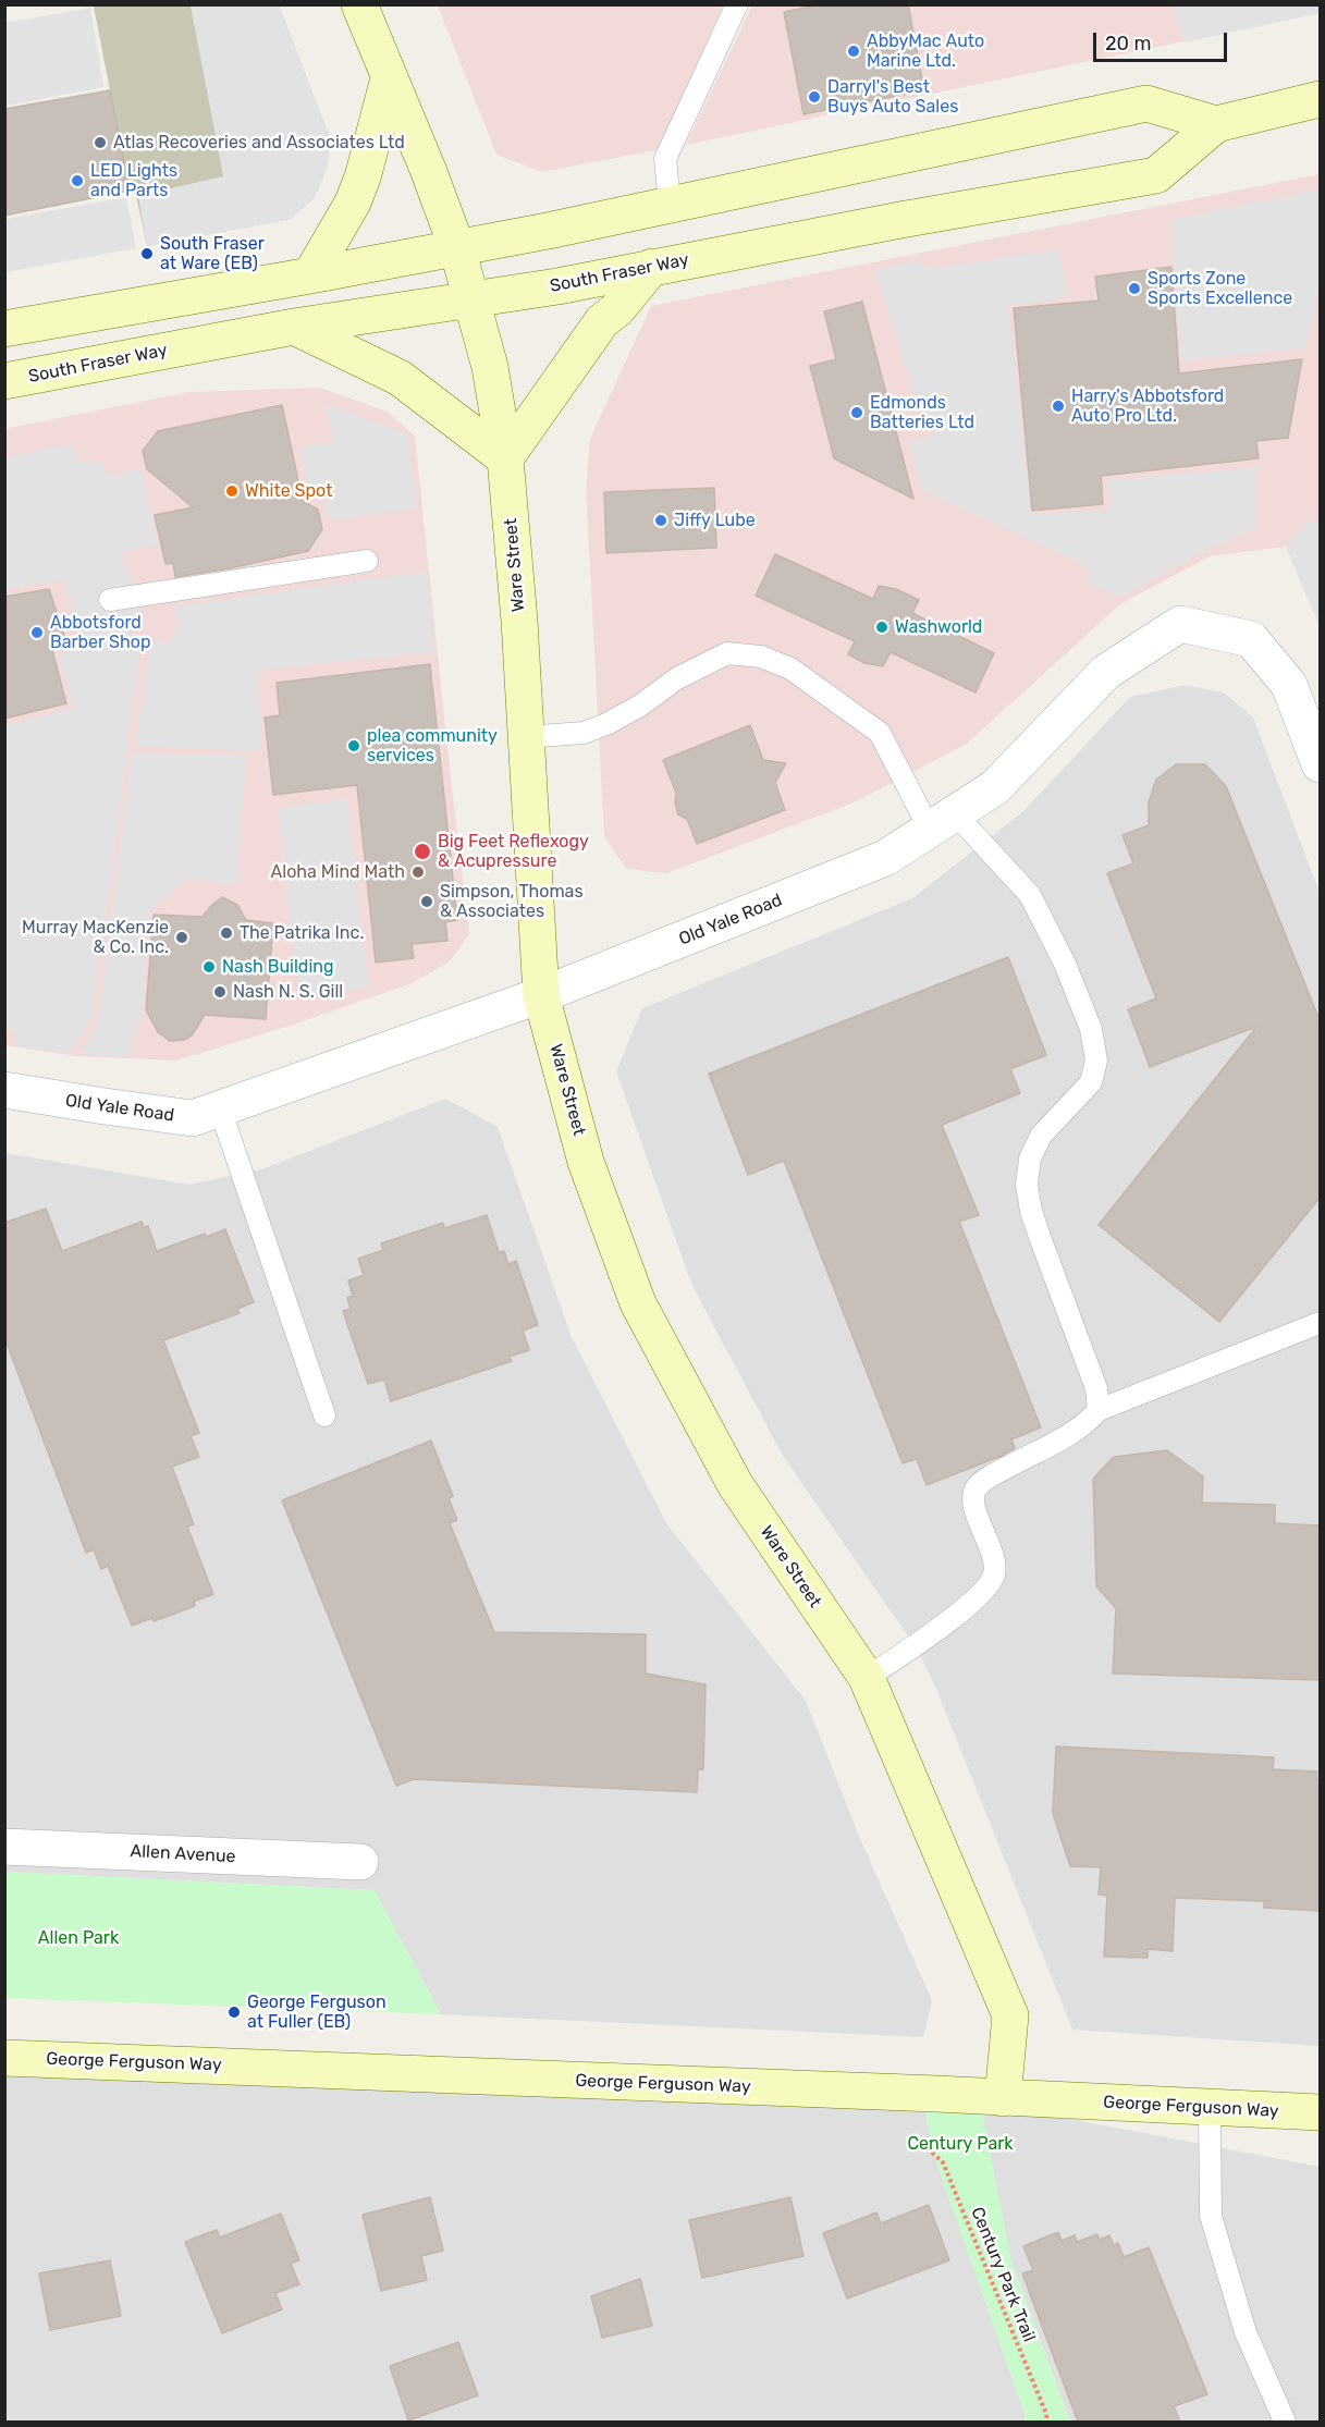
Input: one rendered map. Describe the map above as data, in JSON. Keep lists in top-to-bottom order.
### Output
{
  "streets": {
    "main road": ["South Fraser Way", "Ware Street", "George Ferguson Way"],
    "street": ["Old Yale Road", "Allen Avenue"],
    "path": ["Century Park Trail"]
  },
  "crossings": [
    ["South Fraser Way", "Ware Street"],
    ["Ware Street", "Old Yale Road"],
    ["Ware Street", "George Ferguson Way"]
  ],
  "parks": ["Allen Park", "Century Park"],
  "places": [
    "AbbyMac Auto Marine Ltd.",
    "Darryl's Best Buys Auto Sales",
    "Atlas Recoveries and Associates Ltd",
    "LED Lights and Parts",
    "South Fraser at Ware (EB)",
    "Sports Zone Sports Excellence",
    "Harry's Abbotsford Auto Pro Ltd.",
    "Edmonds Batteries Ltd",
    "White Spot",
    "Jiffy Lube",
    "Washworld",
    "Abbotsford Barber Shop",
    "plea community services",
    "Big Feet Reflexogy & Acupressure",
    "Aloha Mind Math",
    "Simpson, Thomas & Associates",
    "The Patrika Inc.",
    "Murray MacKenzie & Co. Inc.",
    "Nash Building",
    "Nash N. S. Gill",
    "George Ferguson at Fuller (EB)"
  ],
  "scale_bar": "20 m"
}
